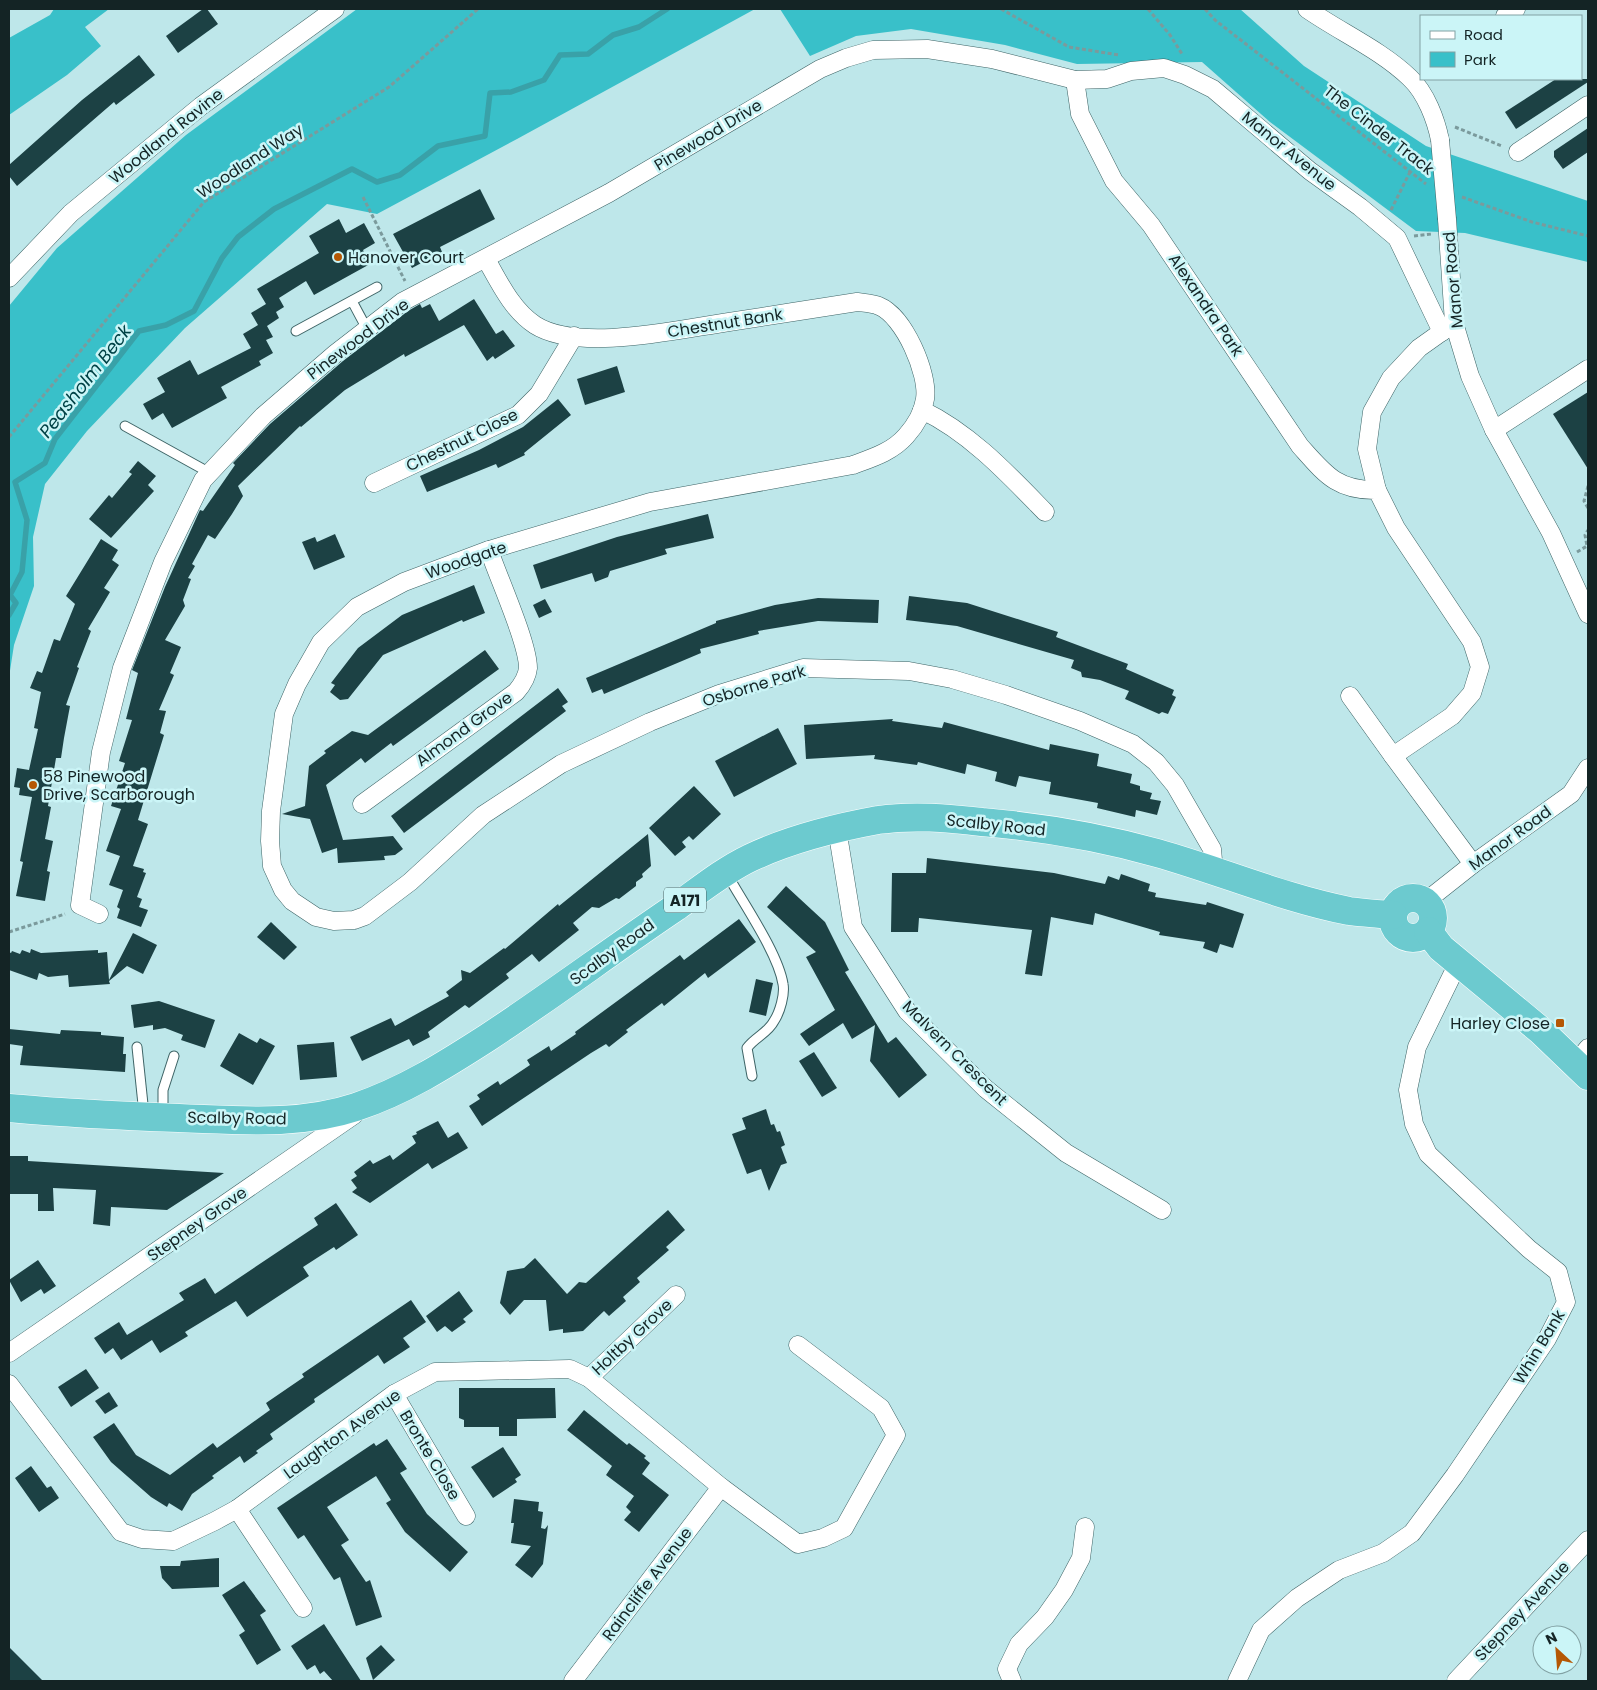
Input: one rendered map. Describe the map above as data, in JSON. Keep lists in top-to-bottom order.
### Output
{
  "streets": {
    "highway": ["Scalby Road", "A171"],
    "street": [
      "Pinewood Drive",
      "Woodland Ravine",
      "Manor Avenue",
      "Manor Road",
      "Alexandra Park",
      "Chestnut Bank",
      "Chestnut Close",
      "Woodgate",
      "Osborne Park",
      "Almond Grove",
      "Malvern Crescent",
      "Stepney Grove",
      "Holtby Grove",
      "Whin Bank",
      "Laughton Avenue",
      "Bronte Close",
      "Raincliffe Avenue",
      "Stepney Avenue"
    ],
    "path": ["The Cinder Track", "Woodland Way"]
  },
  "crossings": [
    ["Pinewood Drive", "Manor Avenue"],
    ["Pinewood Drive", "Alexandra Park"],
    ["Pinewood Drive", "Chestnut Bank"],
    ["Manor Avenue", "Manor Road"],
    ["Manor Avenue", "Alexandra Park"],
    ["Manor Road", "Scalby Road"],
    ["Chestnut Bank", "Chestnut Close"],
    ["Chestnut Bank", "Woodgate"],
    ["Woodgate", "Osborne Park"],
    ["Woodgate", "Almond Grove"],
    ["Osborne Park", "Scalby Road"],
    ["Scalby Road", "Malvern Crescent"],
    ["Scalby Road", "Stepney Grove"],
    ["Holtby Grove", "Laughton Avenue"],
    ["Laughton Avenue", "Bronte Close"],
    ["Laughton Avenue", "Raincliffe Avenue"]
  ],
  "water": ["Peasholm Beck"],
  "places": {
    "other": ["Hanover Court", "58 Pinewood Drive, Scarborough"],
    "transit": ["Harley Close"]
  },
  "legend": ["Road", "Park"],
  "north": "top left"
}
